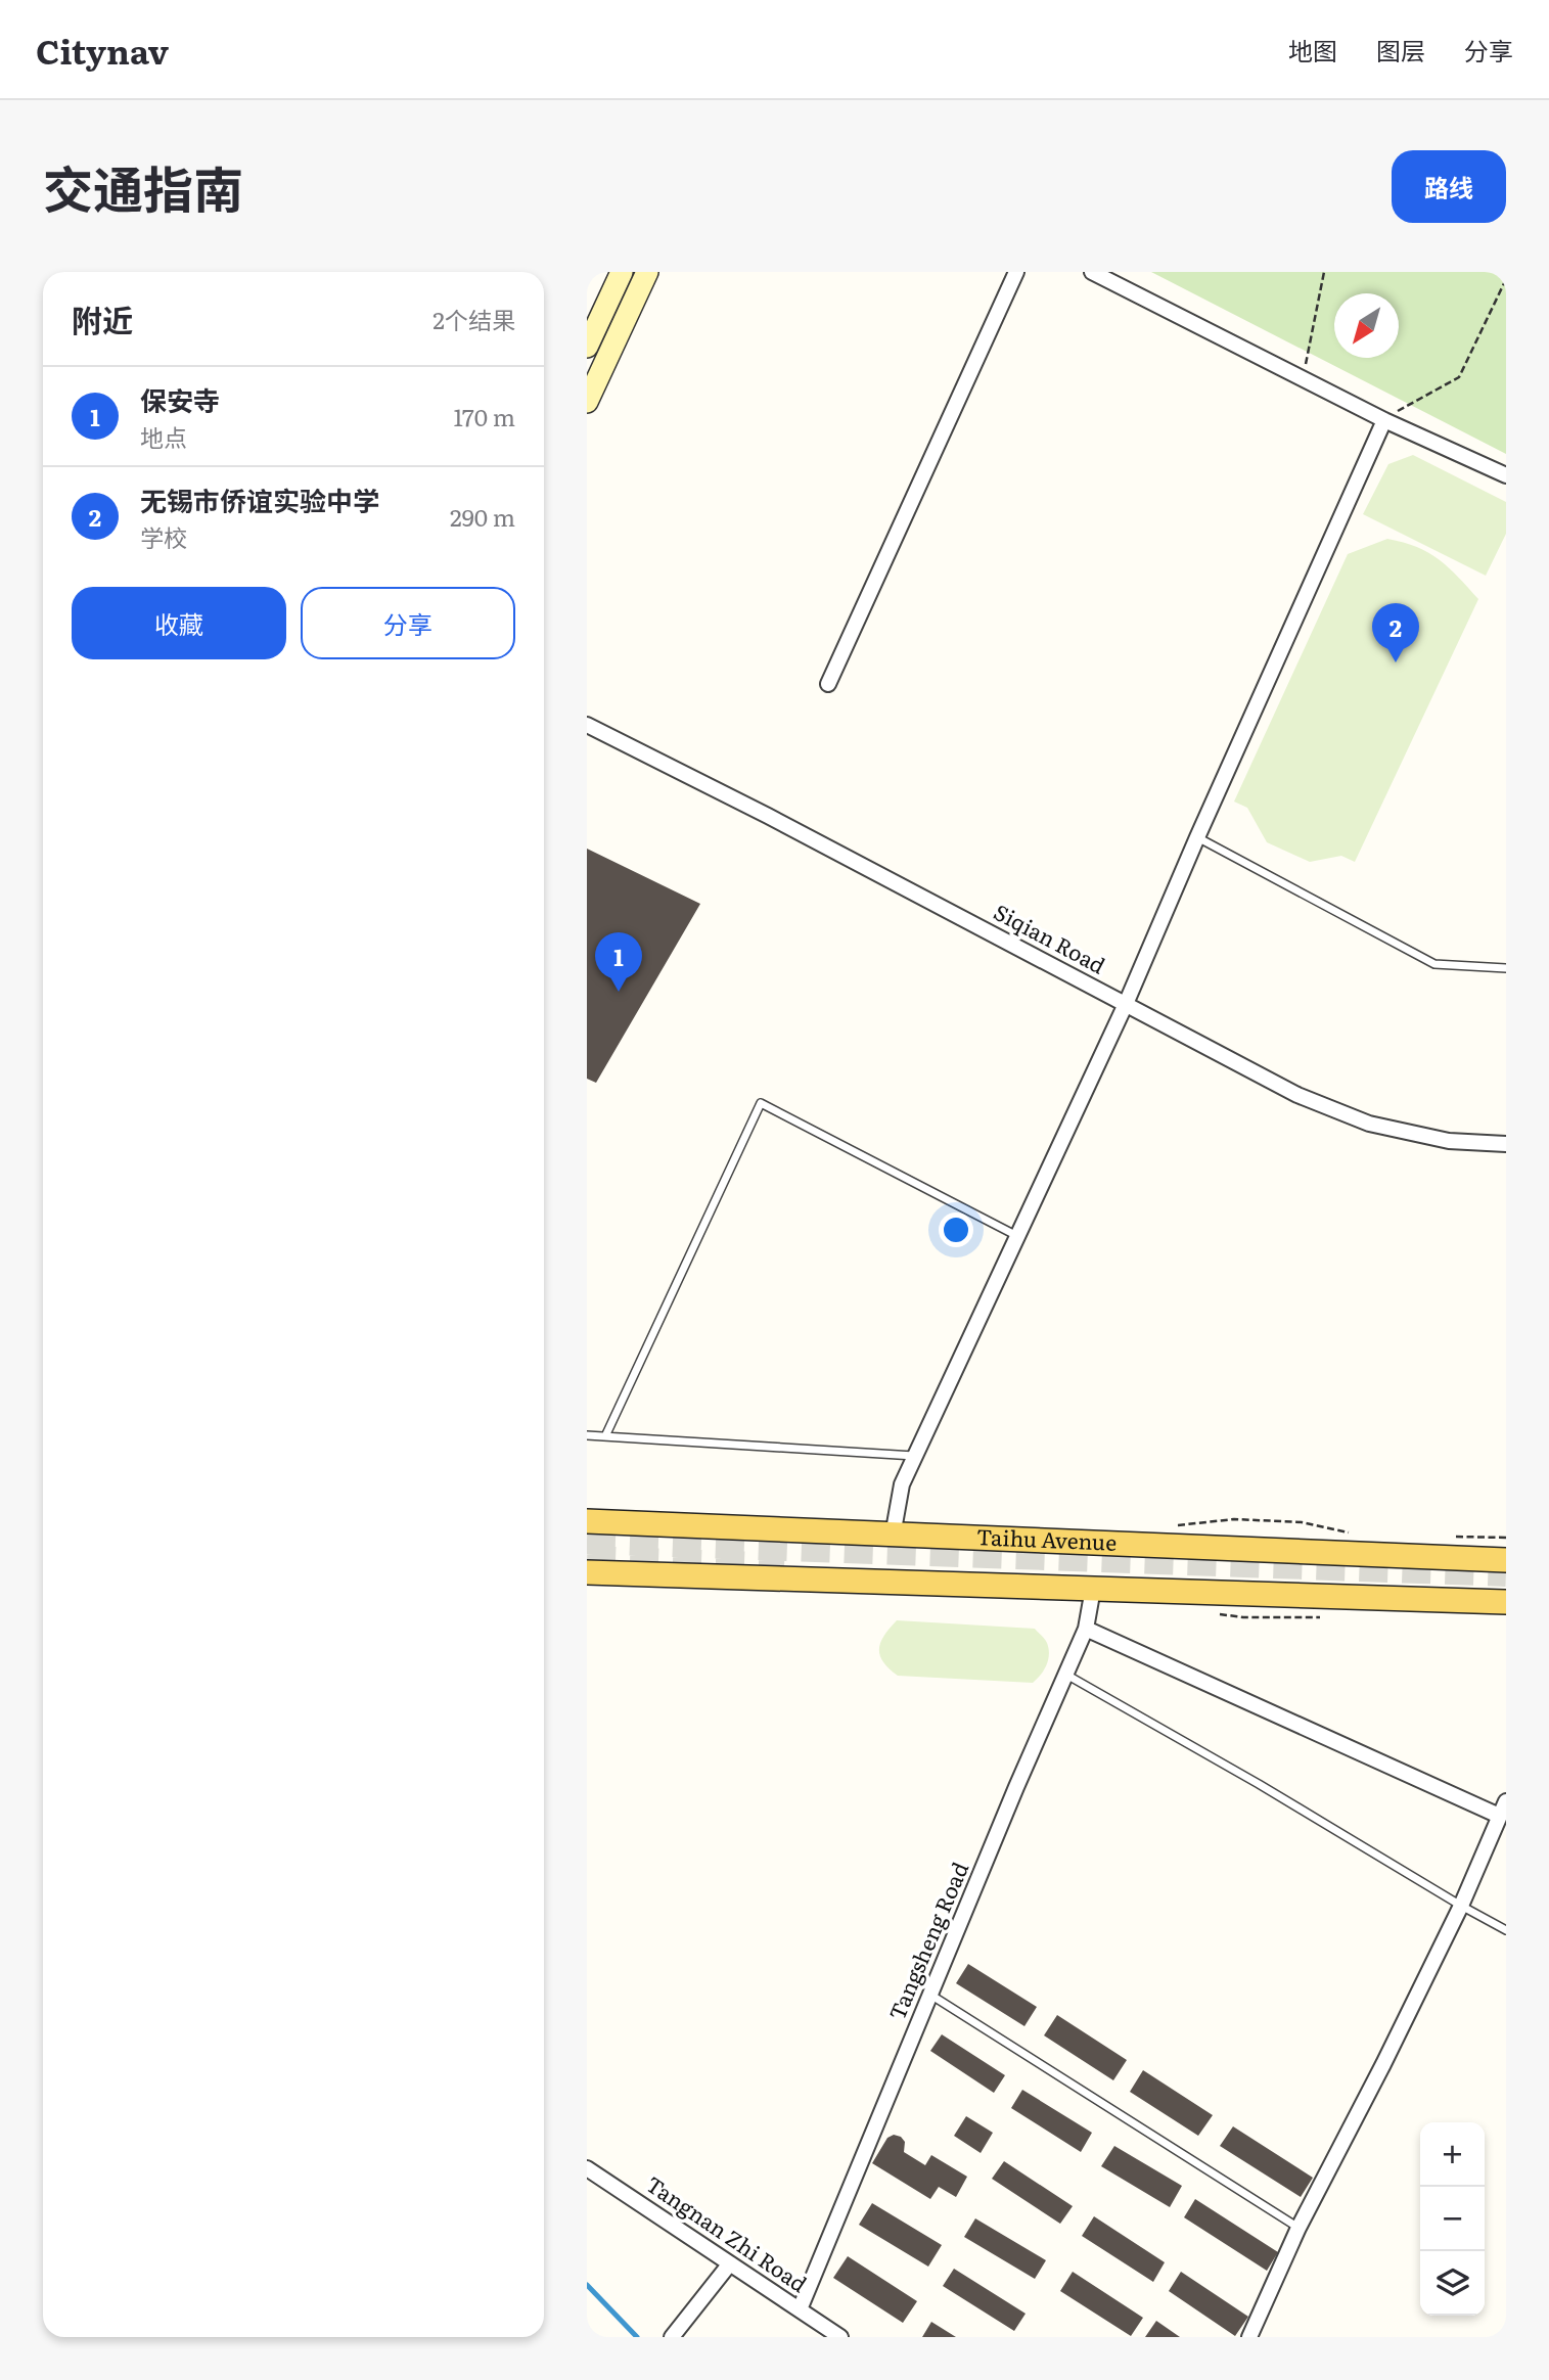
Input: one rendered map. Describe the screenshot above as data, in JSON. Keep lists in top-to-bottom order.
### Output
{
  "streets": {
    "main road": ["Taihu Avenue"],
    "street": ["Siqian Road", "Tangsheng Road", "Tangnan Zhi Road"]
  },
  "crossings": [
    ["Tangsheng Road", "Tangnan Zhi Road"]
  ],
  "north": "bottom left",
  "page": {
    "header": "Citynav",
    "nav": ["地图", "图层", "分享"],
    "title": "交通指南",
    "buttons": [
      "路线",
      ["收藏", "分享"]
    ],
    "heading": ["附近", "2个结果"],
    "list": [
      {
        "mark": "1",
        "name": "保安寺",
        "note": "地点",
        "value": "170 m"
      },
      {
        "mark": "2",
        "name": "无锡市侨谊实验中学",
        "note": "学校",
        "value": "290 m"
      }
    ],
    "pins": ["2", "1"],
    "map_buttons": ["+", "−"]
  }
}
